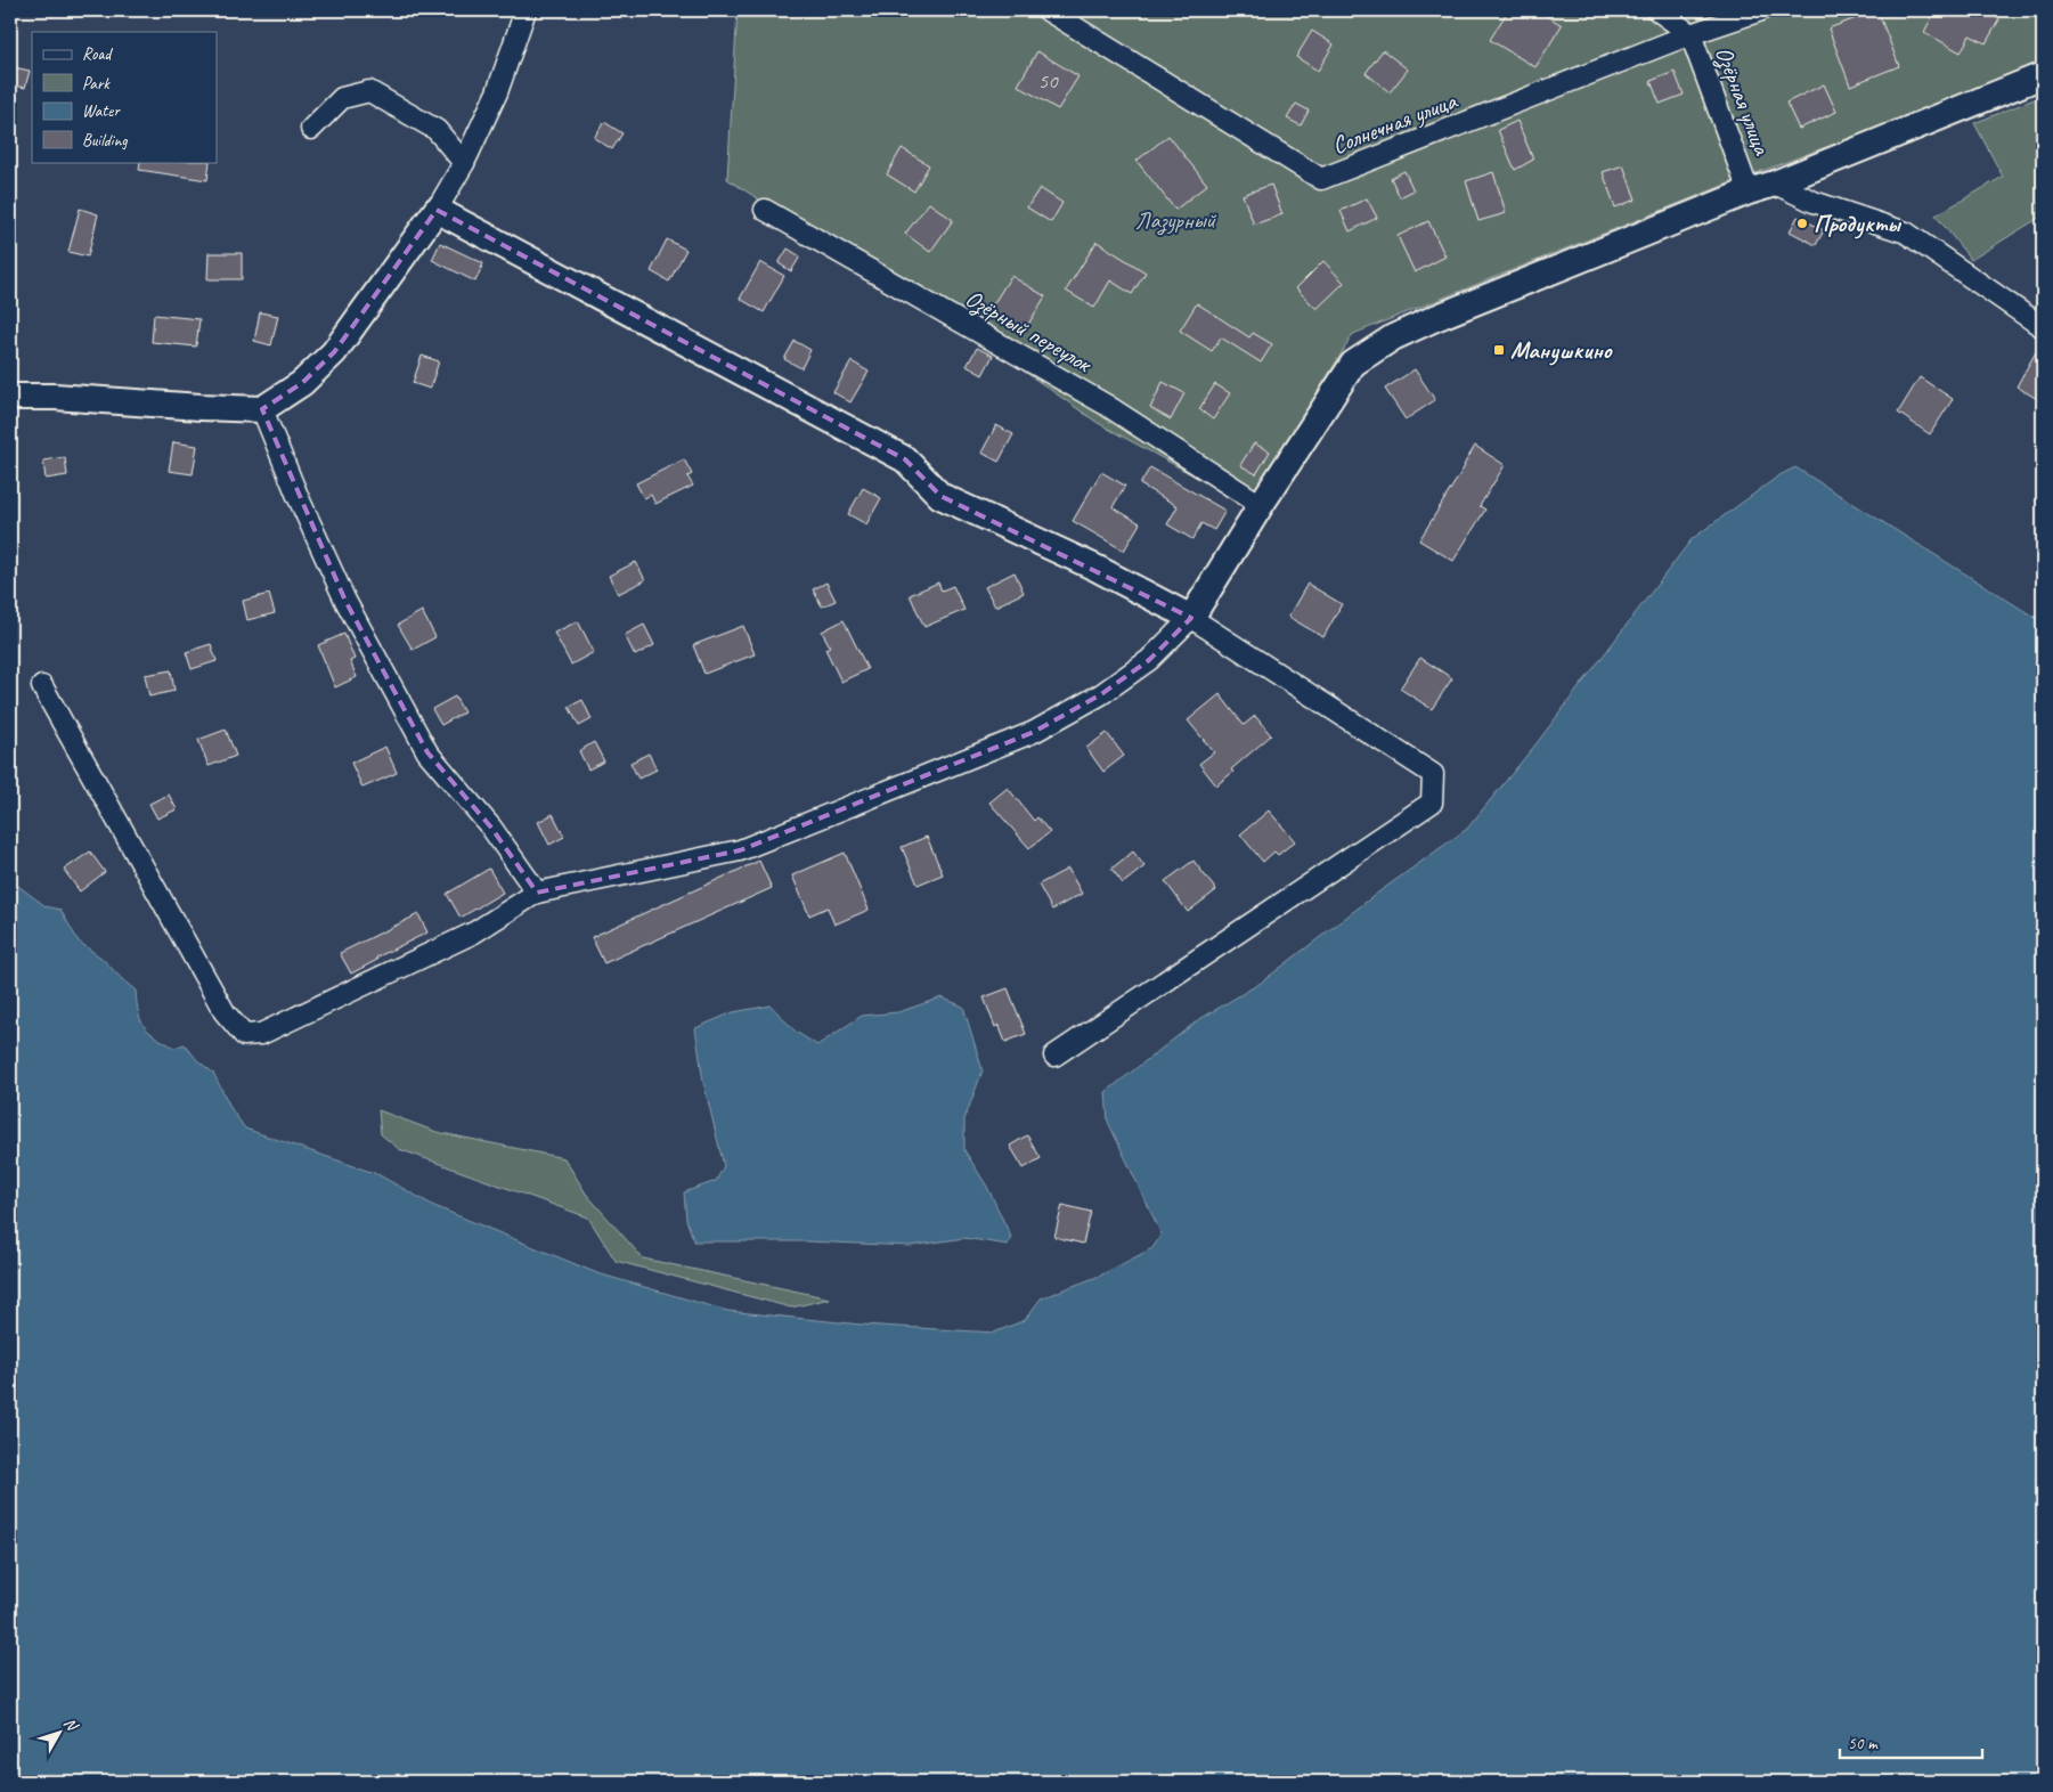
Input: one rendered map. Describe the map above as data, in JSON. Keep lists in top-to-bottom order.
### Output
{
  "streets": {
    "street": ["Озёрная улица", "Солнечная улица", "Озёрный переулок"]
  },
  "crossings": [
    ["Озёрная улица", "Солнечная улица"]
  ],
  "parks": ["Лазурный"],
  "places": {
    "other": ["Продукты"],
    "transit": ["Манушкино"]
  },
  "house_numbers": ["50"],
  "legend": [
    "Road",
    "Park",
    "Water",
    "Building"
  ],
  "scale_bar": "50 m",
  "north": "top right"
}
